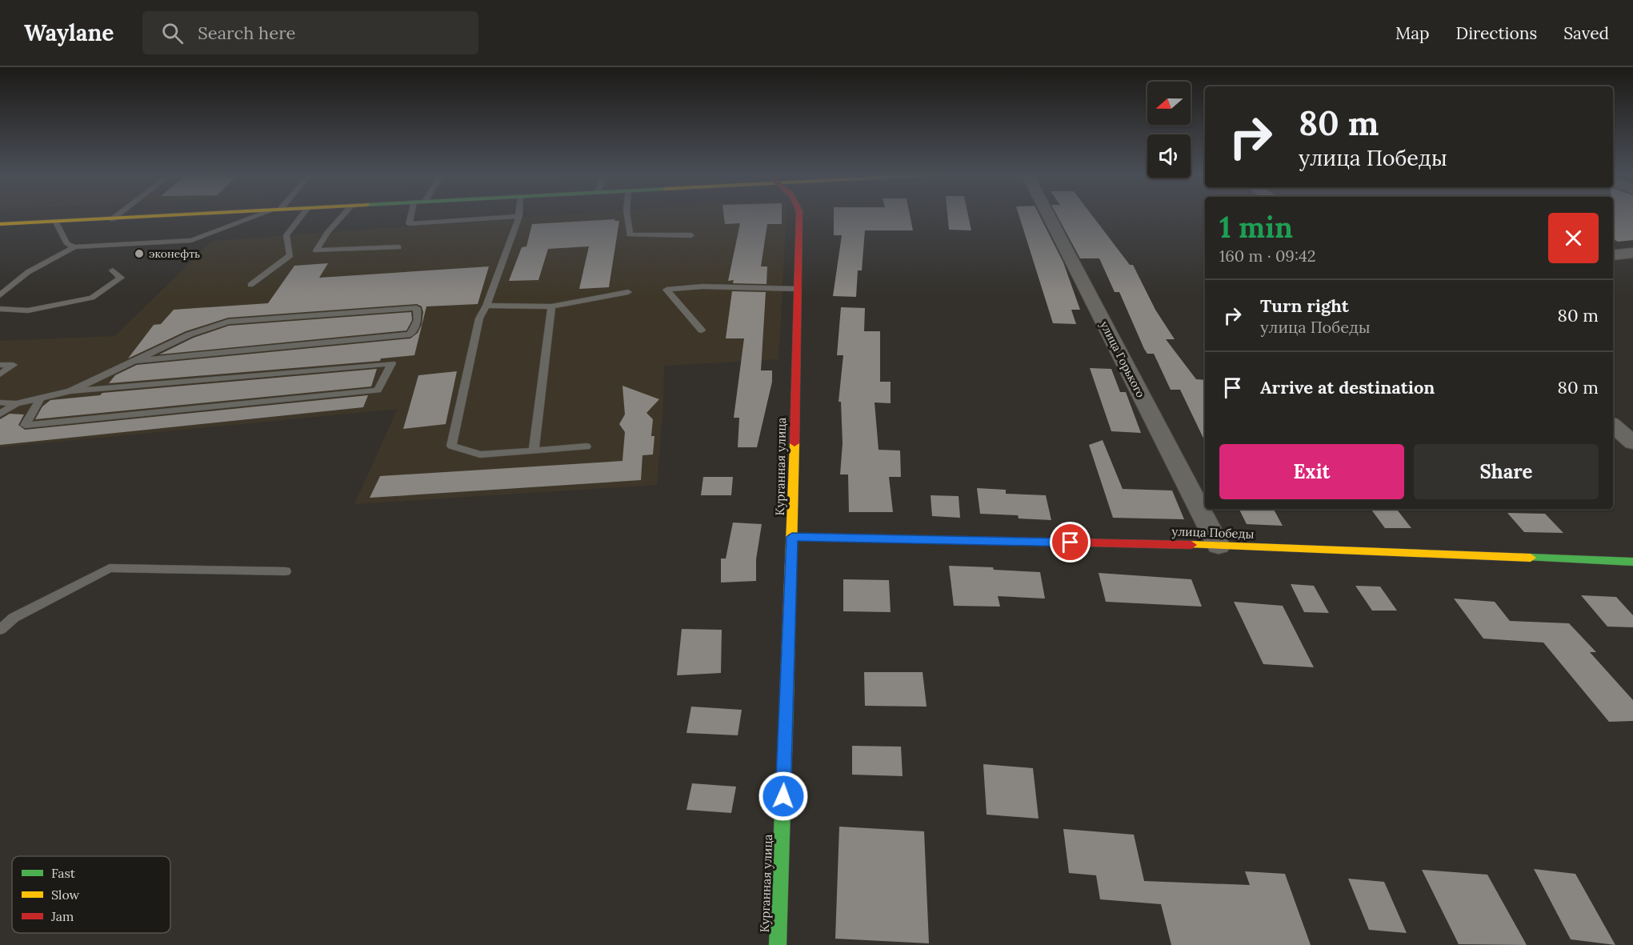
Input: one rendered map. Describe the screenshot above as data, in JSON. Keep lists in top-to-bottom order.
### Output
{
  "streets": {
    "street": ["улица Горького", "Курганная улица", "улица Победы"]
  },
  "crossings": [
    ["улица Горького", "улица Победы"],
    ["Курганная улица", "улица Победы"]
  ],
  "places": ["эконефть"],
  "legend": ["Fast", "Slow", "Jam"],
  "north": "left",
  "page": {
    "header": "Waylane",
    "search": "Search here",
    "nav": ["Map", "Directions", "Saved"],
    "turn": ["80 m", "улица Победы"],
    "heading": ["1 min", "160 m · 09:42"],
    "list": [
      {
        "name": "Turn right",
        "note": "улица Победы",
        "value": "80 m"
      },
      {
        "name": "Arrive at destination",
        "value": "80 m"
      }
    ],
    "buttons": ["Exit", "Share"]
  }
}
